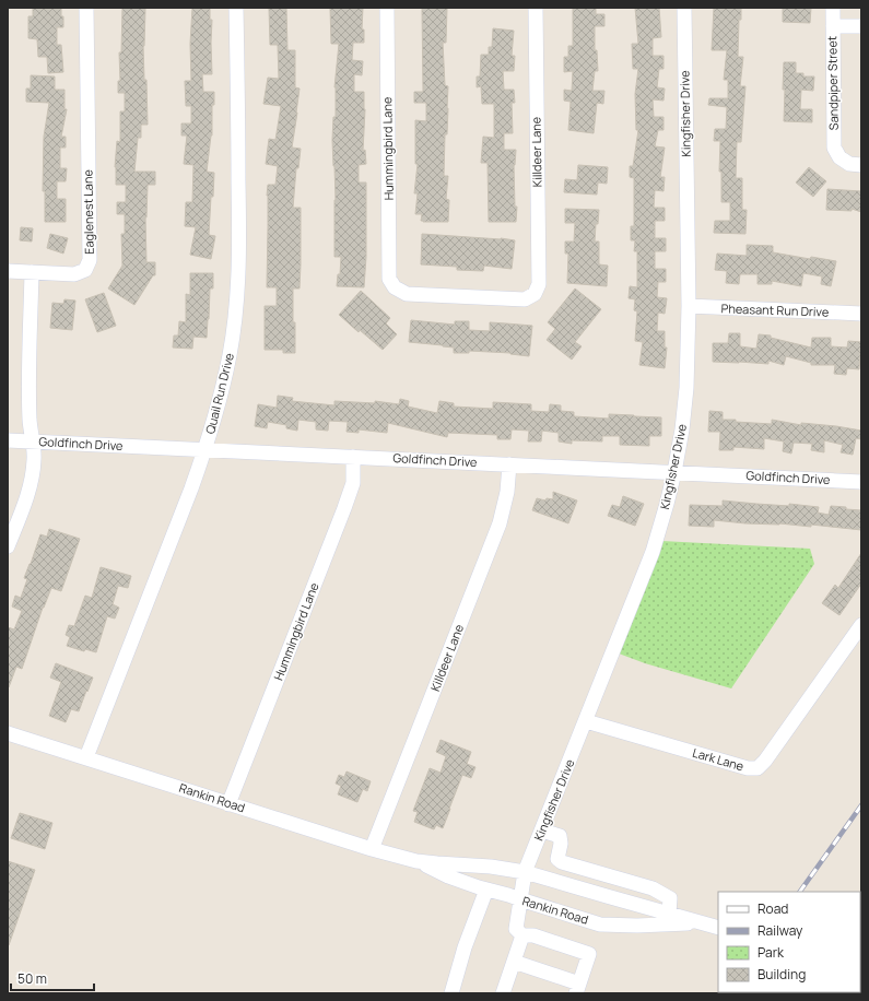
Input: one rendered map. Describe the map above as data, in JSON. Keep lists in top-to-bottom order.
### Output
{
  "streets": {
    "street": [
      "Sandpiper Street",
      "Kingfisher Drive",
      "Hummingbird Lane",
      "Killdeer Lane",
      "Eaglenest Lane",
      "Pheasant Run Drive",
      "Quail Run Drive",
      "Goldfinch Drive",
      "Lark Lane",
      "Rankin Road"
    ]
  },
  "crossings": [
    ["Kingfisher Drive", "Pheasant Run Drive"],
    ["Kingfisher Drive", "Goldfinch Drive"],
    ["Kingfisher Drive", "Lark Lane"],
    ["Kingfisher Drive", "Rankin Road"],
    ["Hummingbird Lane", "Killdeer Lane"],
    ["Hummingbird Lane", "Goldfinch Drive"],
    ["Hummingbird Lane", "Rankin Road"],
    ["Killdeer Lane", "Goldfinch Drive"],
    ["Killdeer Lane", "Rankin Road"],
    ["Quail Run Drive", "Goldfinch Drive"],
    ["Quail Run Drive", "Rankin Road"]
  ],
  "legend": [
    "Road",
    "Railway",
    "Park",
    "Building"
  ],
  "scale_bar": "50 m"
}
